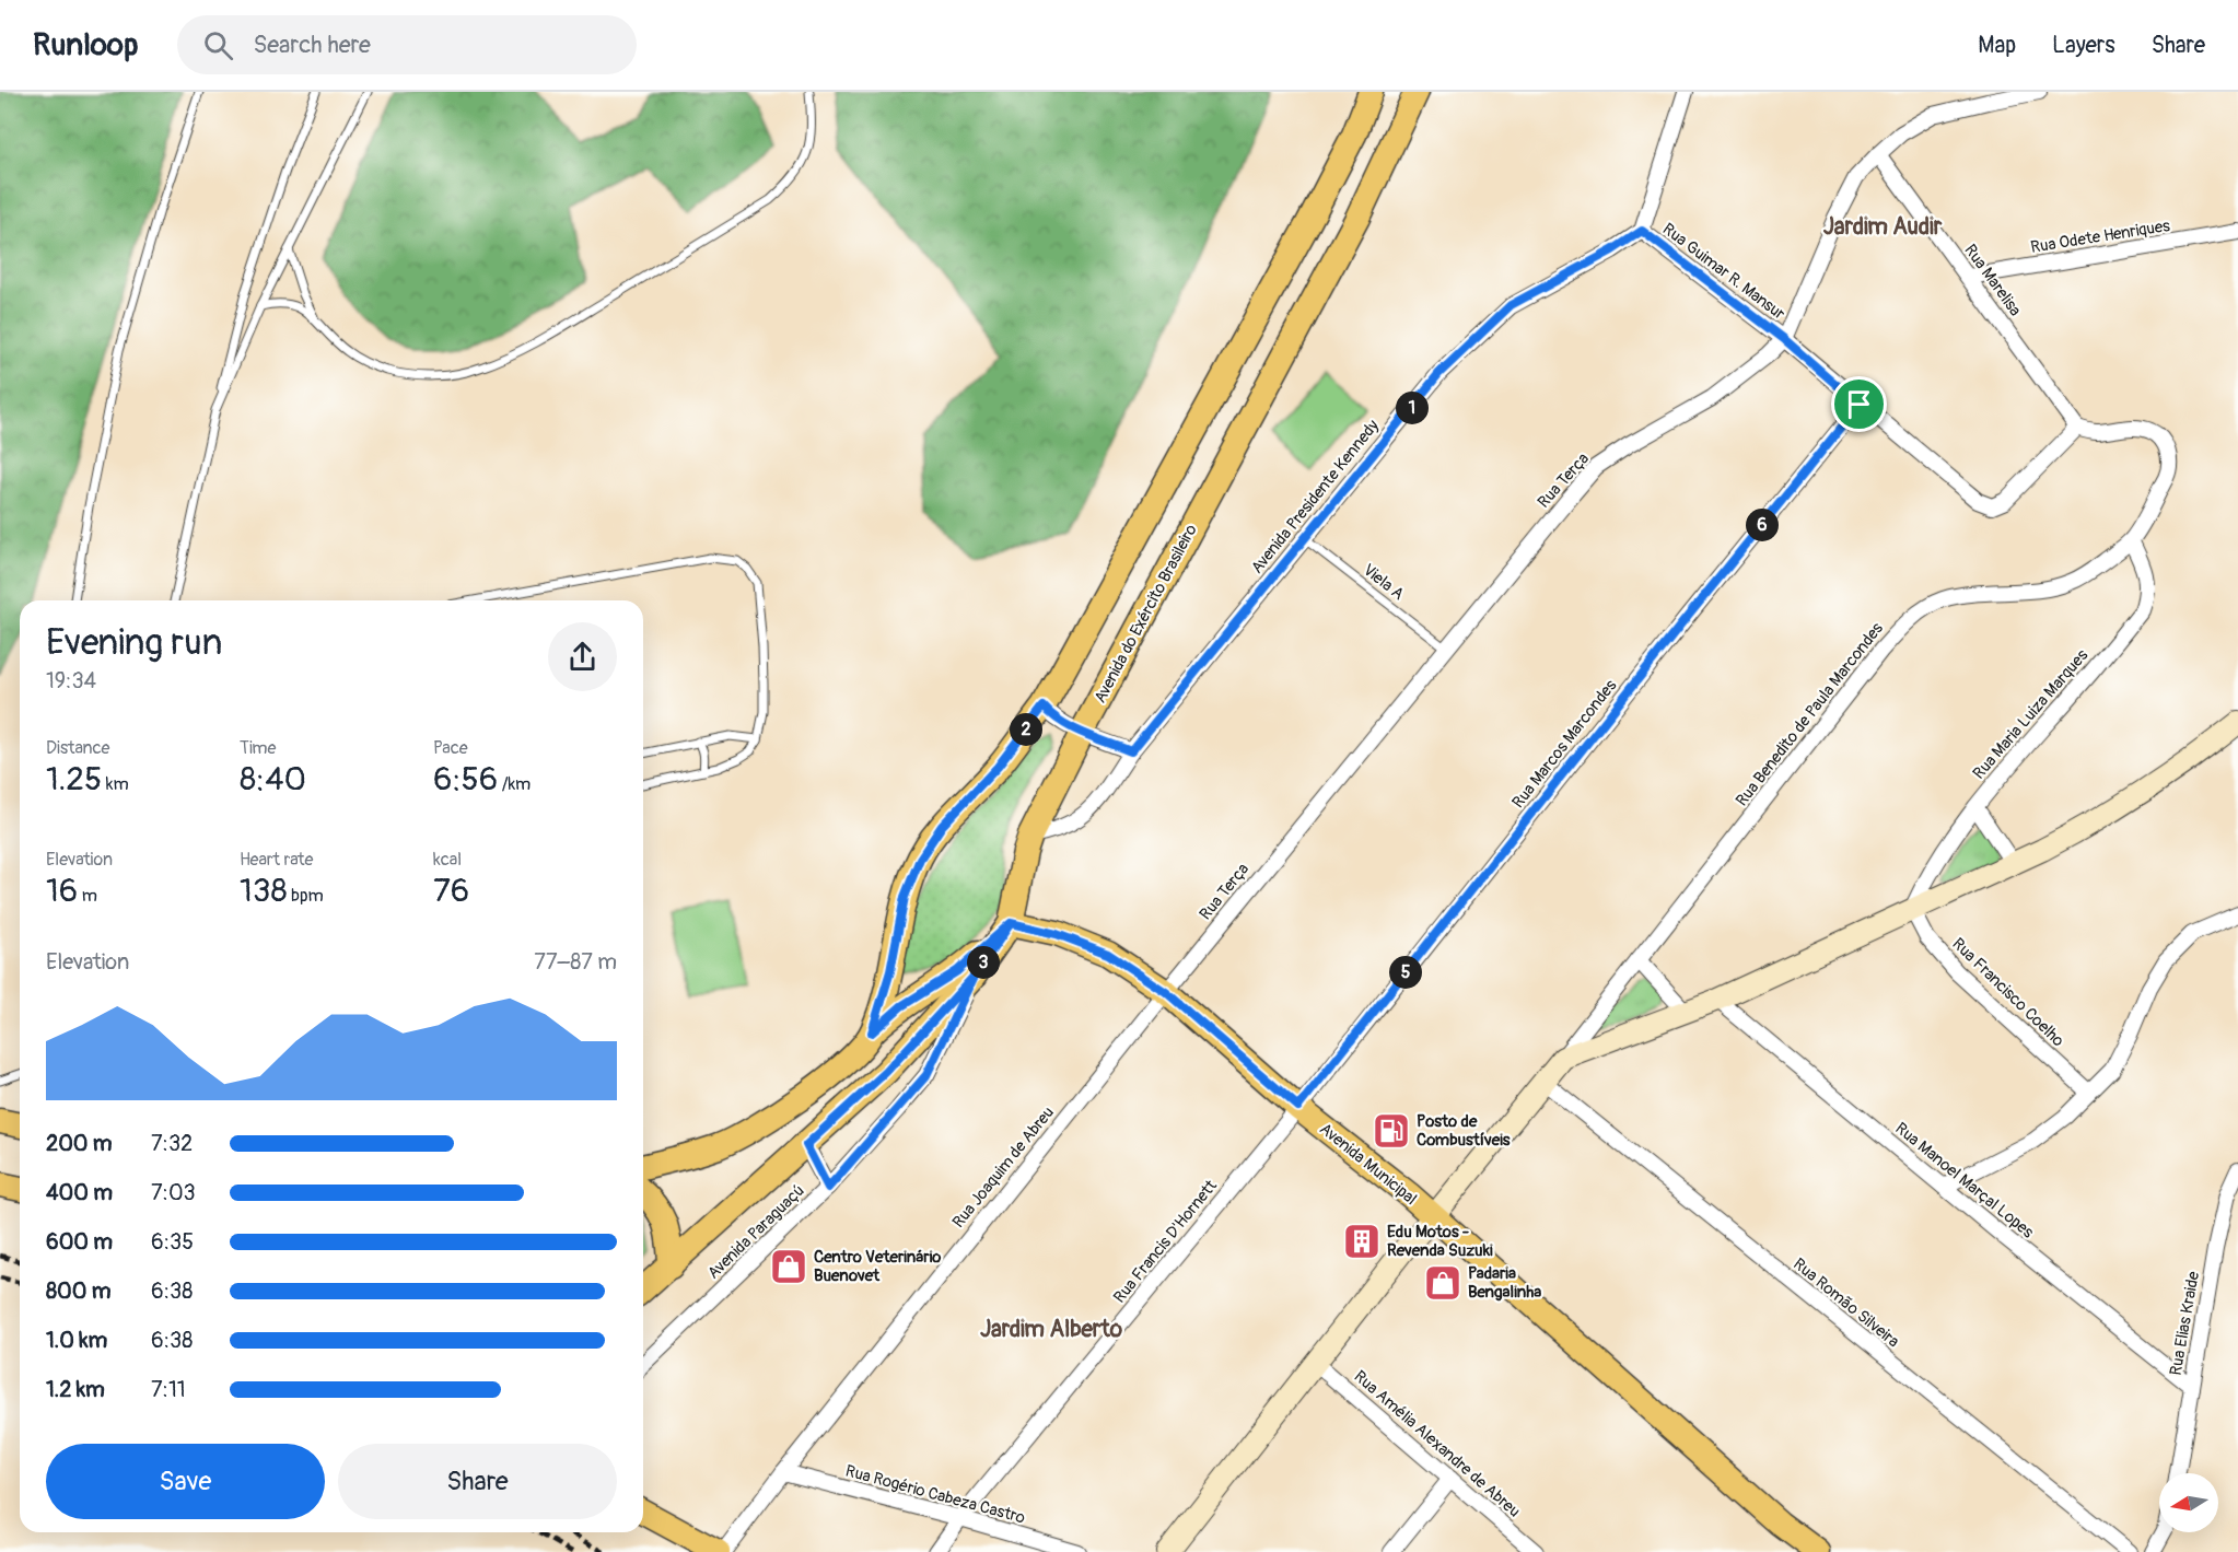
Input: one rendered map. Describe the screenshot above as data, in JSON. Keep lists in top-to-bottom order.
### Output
{
  "streets": {
    "main road": ["Avenida do Exército Brasileiro", "Avenida Municipal"],
    "street": [
      "Rua Odete Henriques",
      "Rua Guimar R. Mansur",
      "Rua Marelisa",
      "Rua Terça",
      "Avenida Presidente Kennedy",
      "Rua Benedito de Paula Marcondes",
      "Rua Maria Luiza Marques",
      "Rua Marcos Marcondes",
      "Rua Francisco Coelho",
      "Rua Joaquim de Abreu",
      "Rua Manoel Marçal Lopes",
      "Avenida Paraguaçú",
      "Rua Francis D'Hornett",
      "Rua Romão Silveira",
      "Rua Elias Kraide",
      "Rua Amélia Alexandre de Abreu",
      "Rua Rogério Cabeza Castro"
    ],
    "lane": ["Viela A"]
  },
  "crossings": [
    ["Rua Odete Henriques", "Rua Marelisa"],
    ["Rua Guimar R. Mansur", "Rua Marelisa"],
    ["Rua Guimar R. Mansur", "Rua Terça"],
    ["Rua Guimar R. Mansur", "Avenida Presidente Kennedy"],
    ["Rua Guimar R. Mansur", "Rua Benedito de Paula Marcondes"],
    ["Rua Guimar R. Mansur", "Rua Marcos Marcondes"],
    ["Rua Marelisa", "Rua Terça"],
    ["Rua Marelisa", "Rua Benedito de Paula Marcondes"],
    ["Rua Terça", "Viela A"],
    ["Rua Terça", "Avenida Municipal"],
    ["Rua Terça", "Rua Joaquim de Abreu"],
    ["Avenida Presidente Kennedy", "Viela A"],
    ["Avenida Presidente Kennedy", "Avenida do Exército Brasileiro"],
    ["Avenida do Exército Brasileiro", "Avenida Municipal"],
    ["Avenida do Exército Brasileiro", "Avenida Paraguaçú"],
    ["Rua Benedito de Paula Marcondes", "Rua Maria Luiza Marques"],
    ["Rua Maria Luiza Marques", "Rua Francisco Coelho"],
    ["Rua Marcos Marcondes", "Avenida Municipal"],
    ["Rua Marcos Marcondes", "Rua Francis D'Hornett"],
    ["Avenida Municipal", "Rua Joaquim de Abreu"],
    ["Avenida Municipal", "Rua Francis D'Hornett"],
    ["Rua Joaquim de Abreu", "Rua Rogério Cabeza Castro"],
    ["Rua Manoel Marçal Lopes", "Rua Elias Kraide"],
    ["Rua Francis D'Hornett", "Rua Rogério Cabeza Castro"]
  ],
  "districts": ["Jardim Audir", "Jardim Alberto"],
  "places": {
    "fuel station": ["Posto de Combustíveis"],
    "building": ["Edu Motos - Revenda Suzuki"],
    "shop": ["Centro Veterinário Buenovet", "Padaria Bengalinha"]
  },
  "north": "left",
  "page": {
    "header": "Runloop",
    "search": "Search here",
    "nav": ["Map", "Layers", "Share"],
    "pins": [
      "1",
      "6",
      "2",
      "3",
      "5"
    ],
    "heading": ["Evening run", "19:34"],
    "stats": [
      ["Distance", "1.25 km"],
      ["Time", "8:40"],
      ["Pace", "6:56 /km"],
      ["Elevation", "16 m"],
      ["Heart rate", "138 bpm"],
      ["kcal", "76"]
    ],
    "chart": ["Elevation", "77–87 m"],
    "list": [
      {
        "name": "200 m",
        "note": "7:32"
      },
      {
        "name": "400 m",
        "note": "7:03"
      },
      {
        "name": "600 m",
        "note": "6:35"
      },
      {
        "name": "800 m",
        "note": "6:38"
      },
      {
        "name": "1.0 km",
        "note": "6:38"
      },
      {
        "name": "1.2 km",
        "note": "7:11"
      }
    ],
    "buttons": ["Save", "Share"]
  }
}
